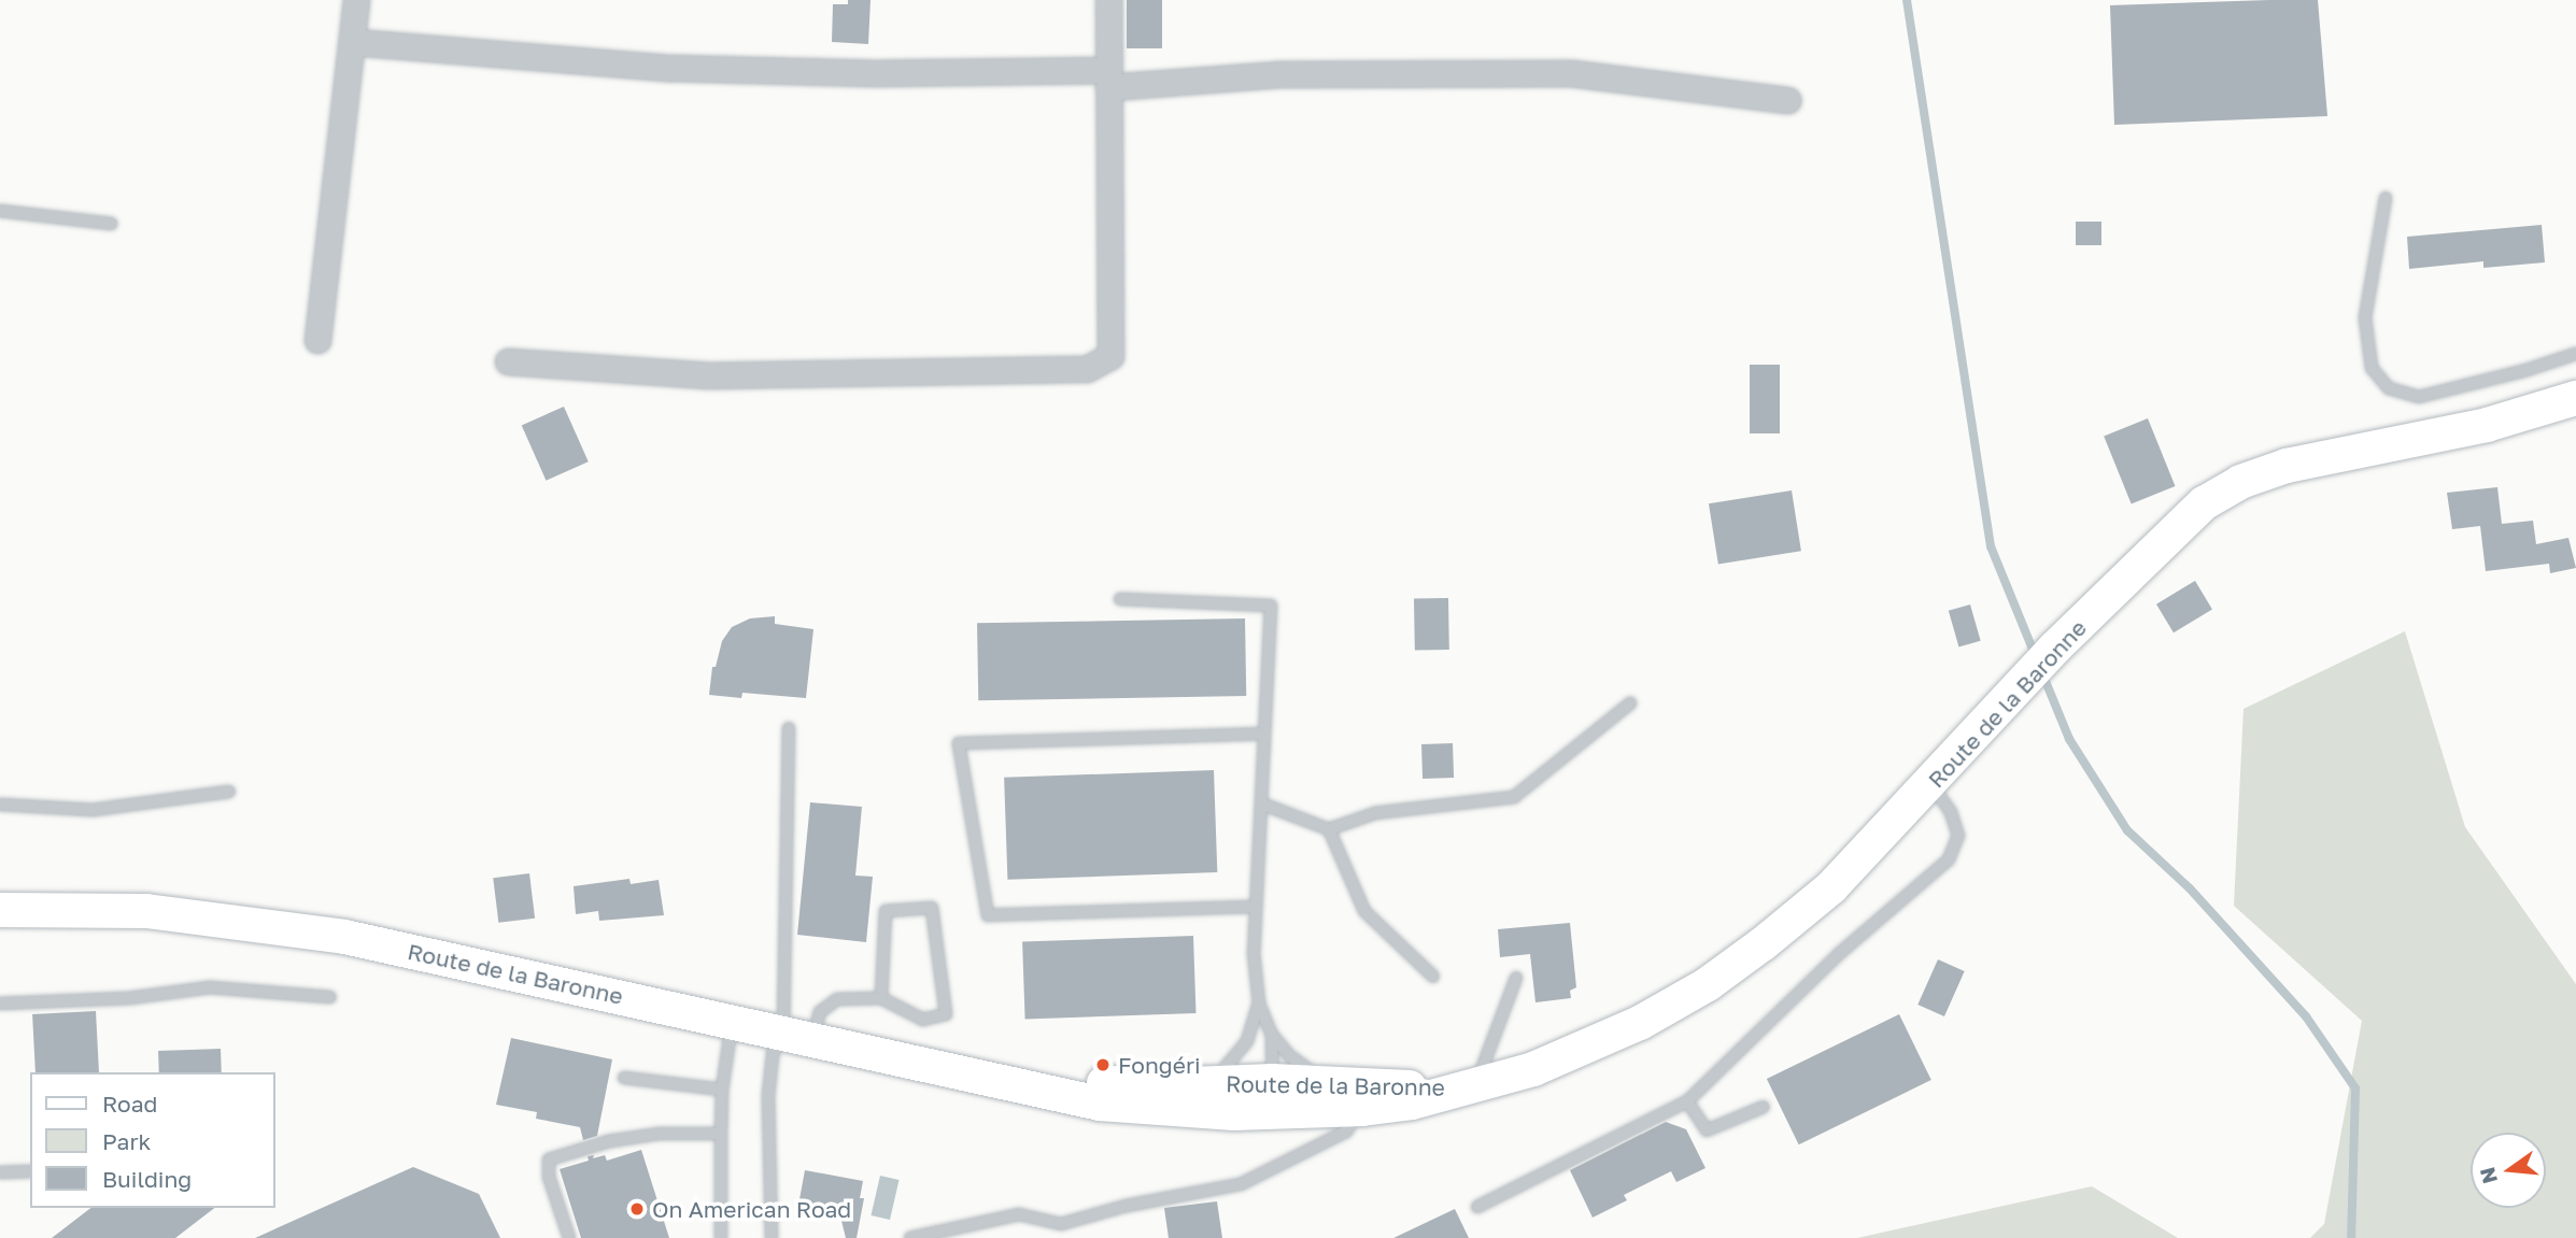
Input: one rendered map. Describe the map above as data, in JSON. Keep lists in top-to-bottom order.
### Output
{
  "streets": {
    "main road": ["Route de la Baronne"]
  },
  "places": ["Fongéri", "On American Road"],
  "legend": ["Road", "Park", "Building"],
  "north": "left"
}
